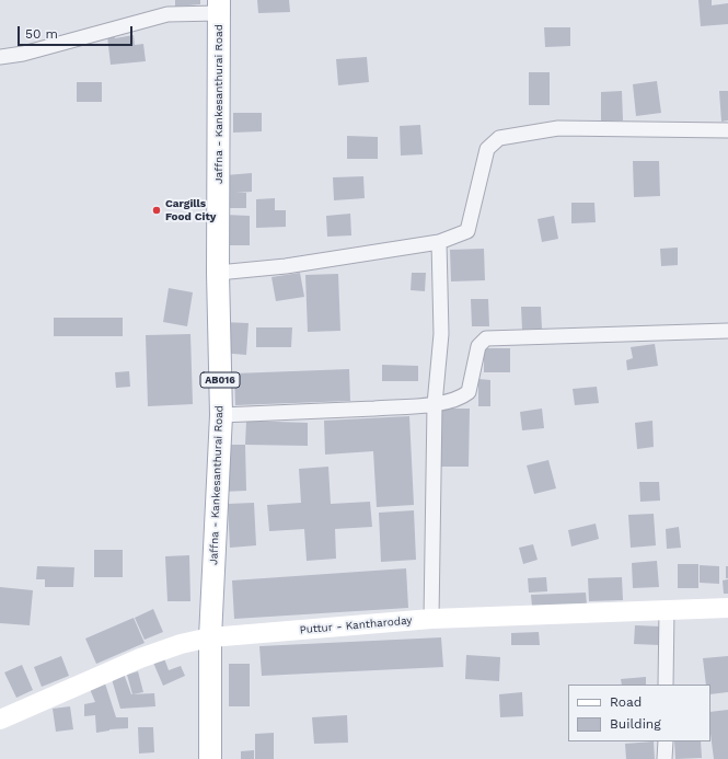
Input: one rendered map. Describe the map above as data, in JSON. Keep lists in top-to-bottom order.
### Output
{
  "streets": {
    "main road": ["Jaffna - Kankesanthurai Road", "AB016", "Puttur - Kantharoday"]
  },
  "crossings": [
    ["Jaffna - Kankesanthurai Road", "Puttur - Kantharoday"]
  ],
  "places": ["Cargills Food City"],
  "legend": ["Road", "Building"],
  "scale_bar": "50 m"
}
